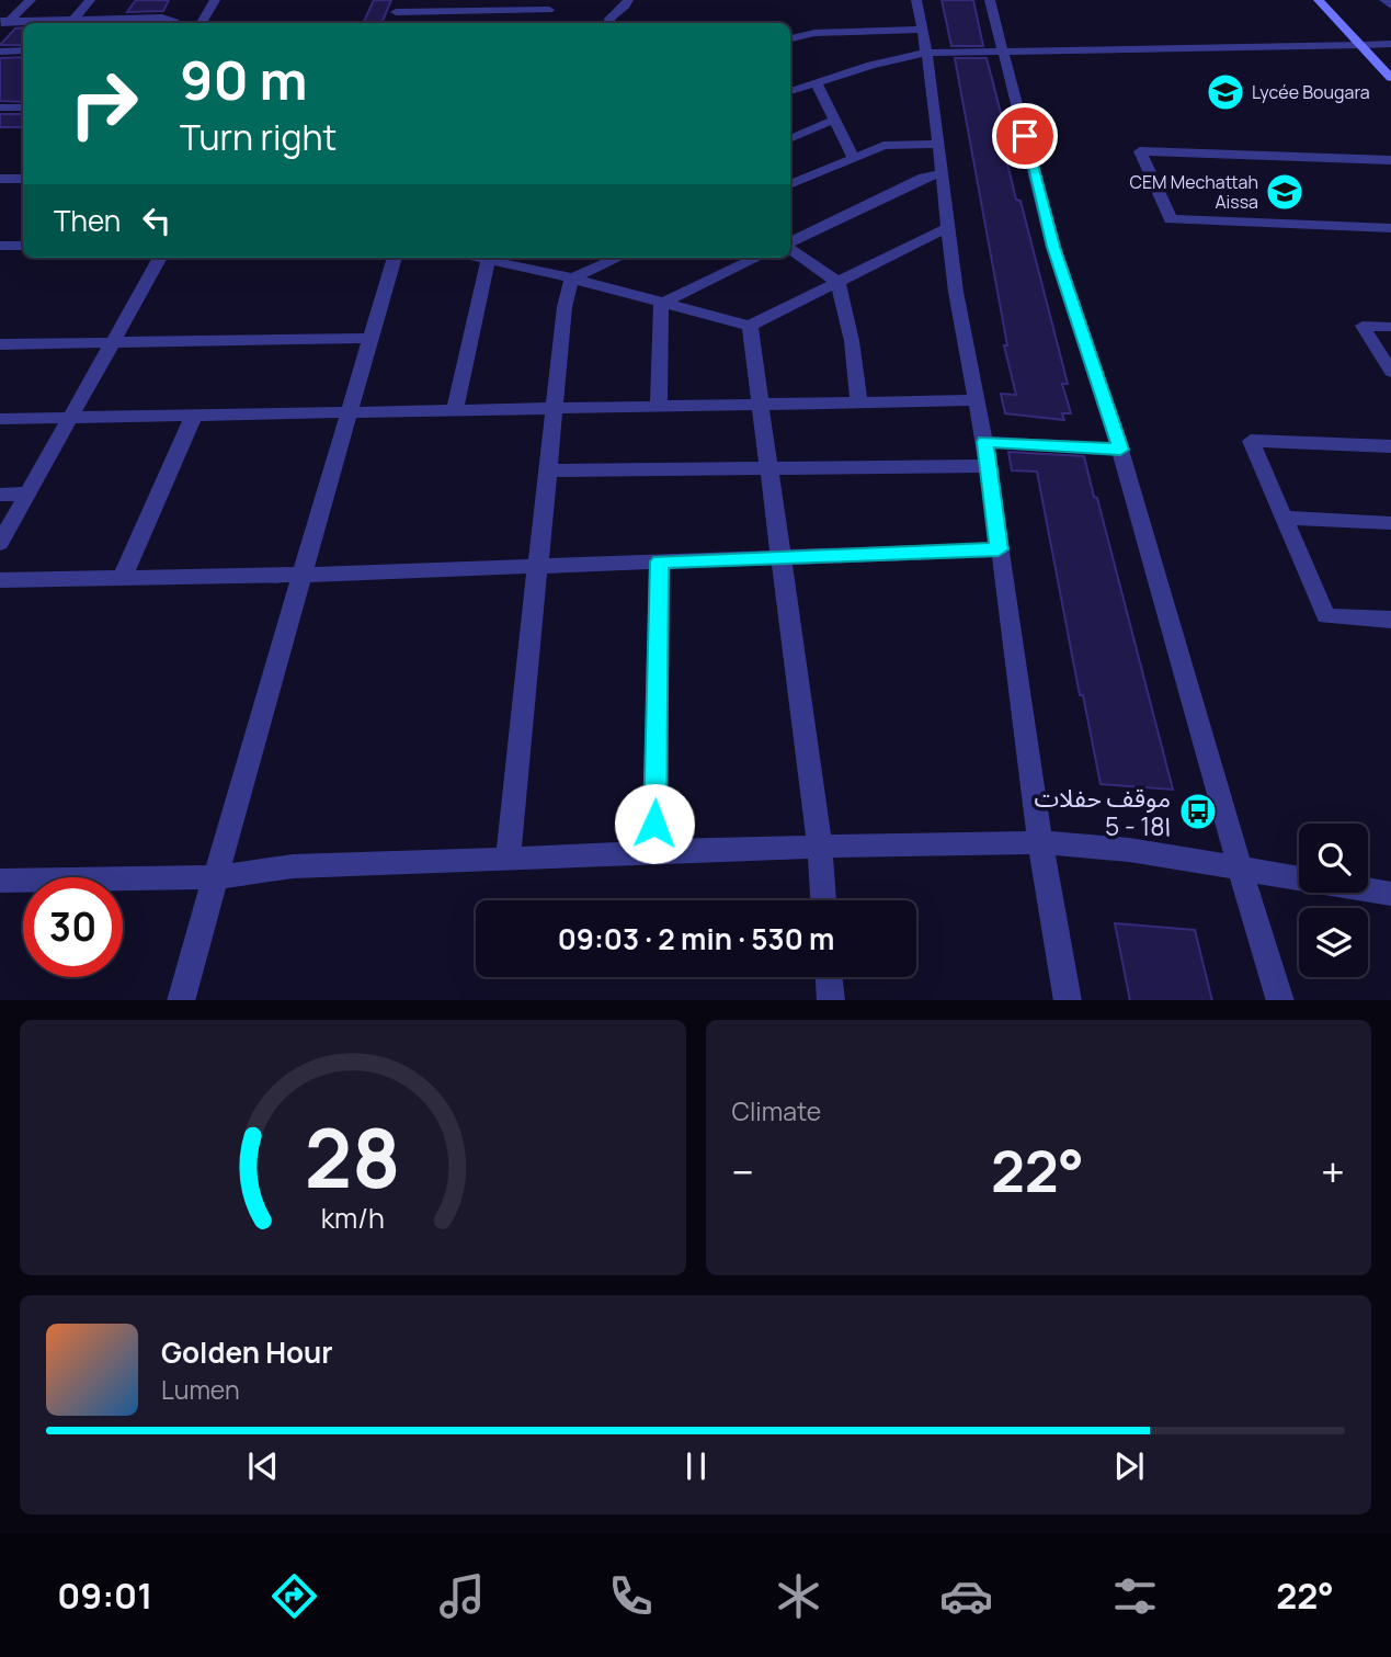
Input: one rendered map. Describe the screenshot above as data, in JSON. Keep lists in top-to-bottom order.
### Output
{
  "places": {
    "school or university": ["Lycée Bougara", "CEM Mechattah Aissa"],
    "bus stop": ["موقف حفلات 5 - 18ا"]
  },
  "page": {
    "turn": ["90 m", "Turn right"],
    "then": "Then",
    "limit": "30",
    "trip": "09:03 · 2 min · 530 m",
    "tile": "Climate",
    "heat": ["−", "22°", "+"],
    "song": ["Golden Hour", "Lumen"],
    "tabs": ["09:01", "22°"],
    "gauge": ["28", "km/h"]
  }
}
